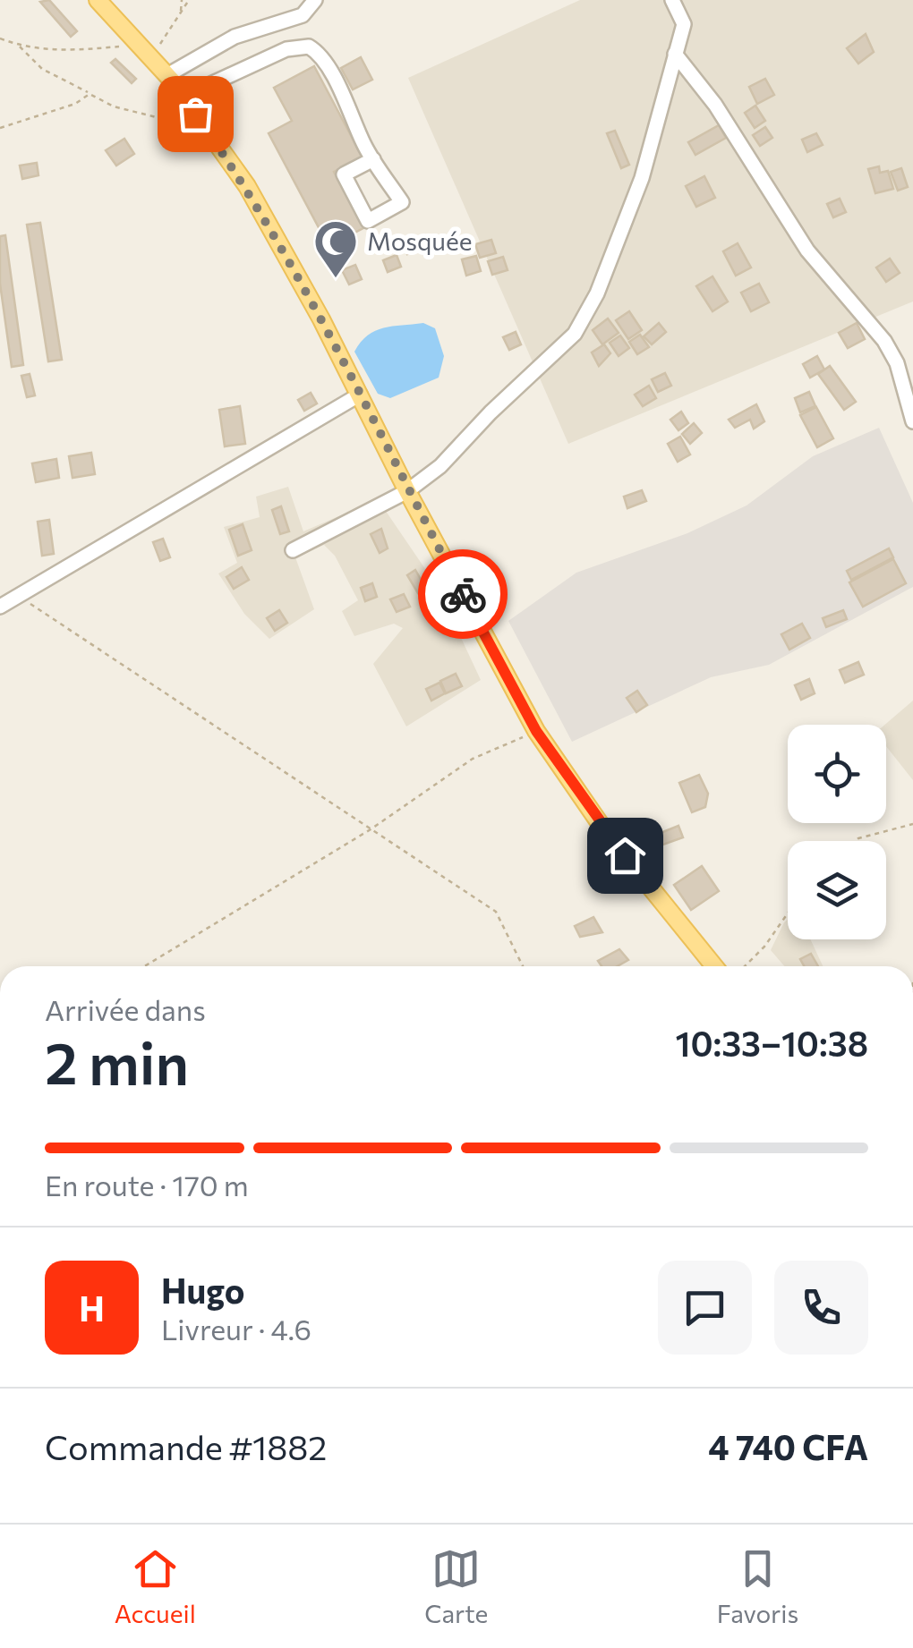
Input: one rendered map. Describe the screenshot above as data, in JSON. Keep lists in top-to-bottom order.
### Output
{
  "places": {
    "mosque": ["Mosquée"]
  },
  "page": {
    "heading": ["2 min", "Arrivée dans", "10:33–10:38"],
    "panel": [
      "Hugo",
      "Livreur · 4.6",
      "Commande #1882",
      "4 740 CFA"
    ],
    "bar": "En route · 170 m",
    "round": "H",
    "tabs": ["Accueil", "Carte", "Favoris"]
  }
}
